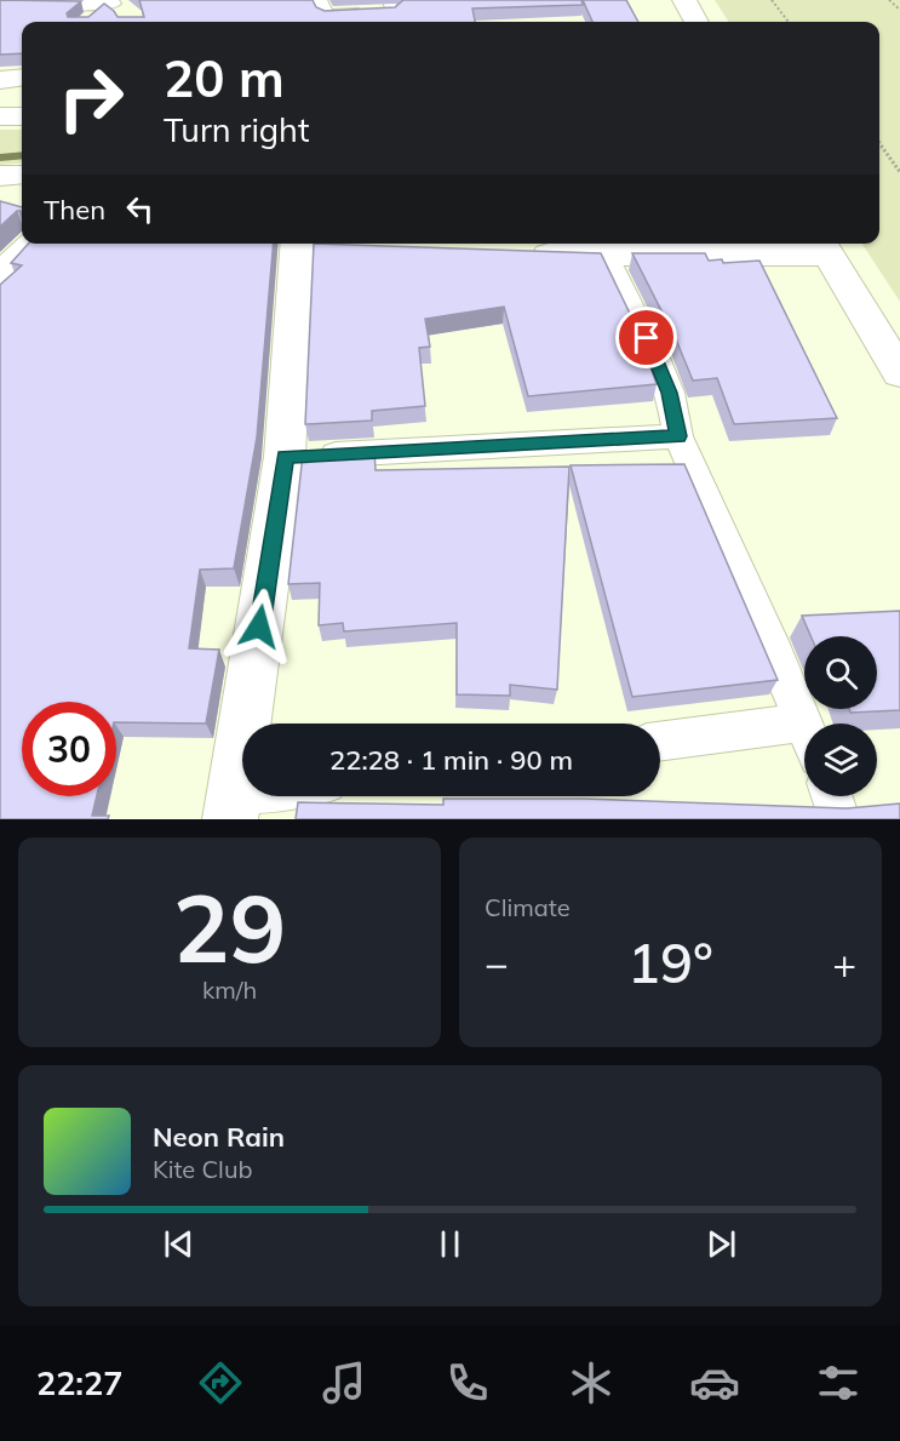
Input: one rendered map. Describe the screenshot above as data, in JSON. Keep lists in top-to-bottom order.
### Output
{
  "page": {
    "turn": ["20 m", "Turn right"],
    "then": "Then",
    "limit": "30",
    "trip": "22:28 · 1 min · 90 m",
    "tile": [
      ["29", "km/h"],
      "Climate"
    ],
    "heat": ["−", "19°", "+"],
    "song": ["Neon Rain", "Kite Club"],
    "tabs": "22:27"
  }
}
